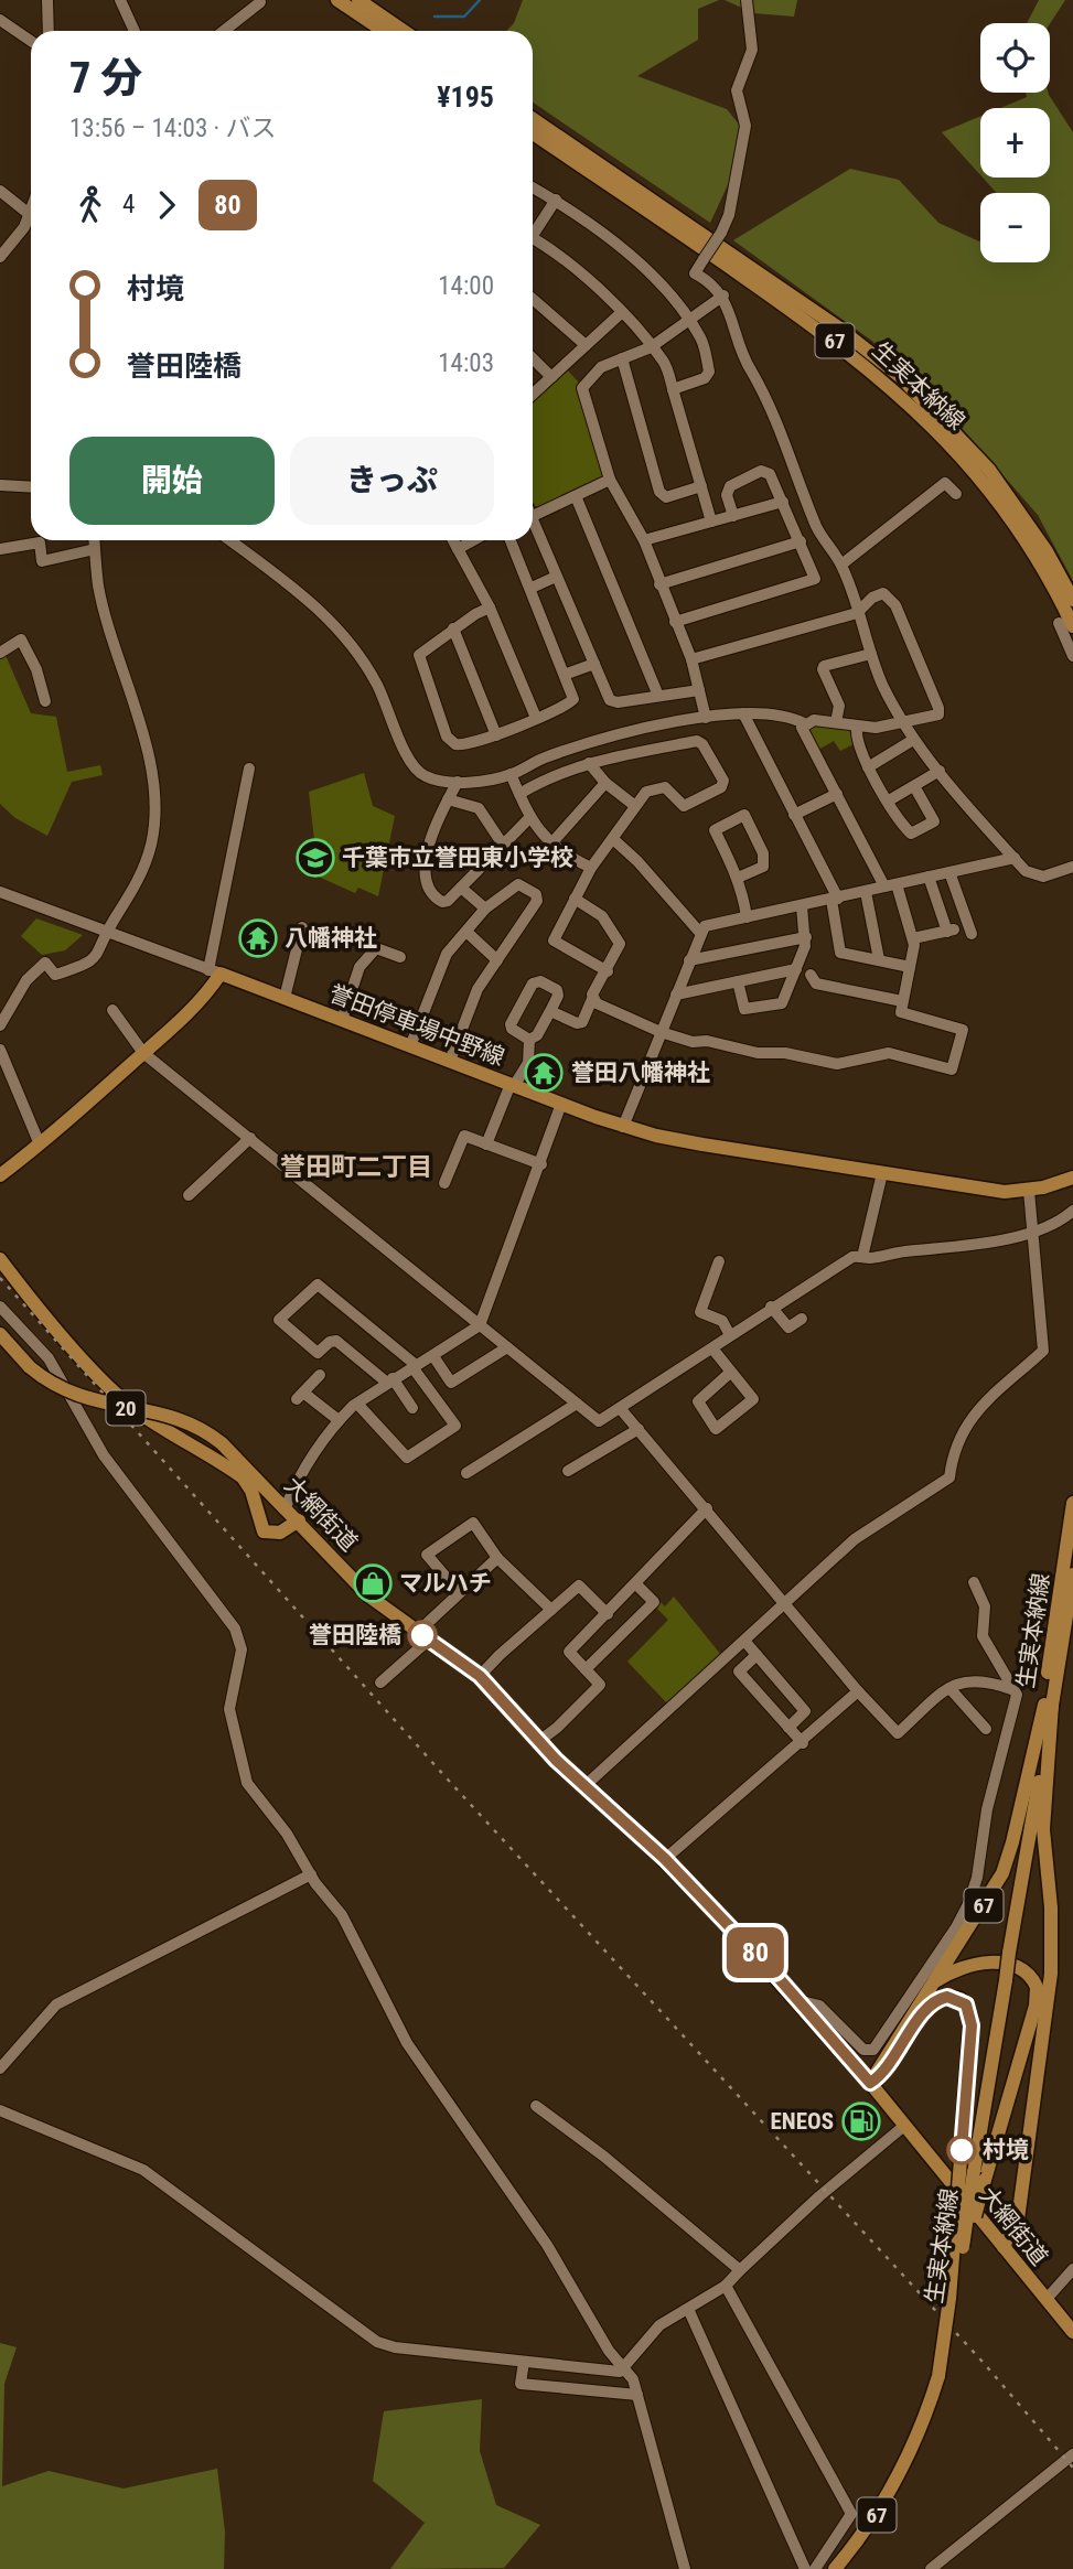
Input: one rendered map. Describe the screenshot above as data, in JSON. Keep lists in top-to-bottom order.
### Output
{
  "streets": {
    "main road": [
      "67",
      "生実本納線",
      "誉田停車場中野線",
      "20",
      "大網街道"
    ]
  },
  "crossings": [
    ["67", "生実本納線"],
    ["67", "大網街道"]
  ],
  "districts": ["誉田町二丁目"],
  "places": {
    "school or university": ["千葉市立誉田東小学校"],
    "temple": ["八幡神社", "誉田八幡神社"],
    "shop": ["マルハチ"],
    "other": ["誉田陸橋", "村境"],
    "fuel station": ["ENEOS"]
  },
  "lines": ["bus line 80"],
  "page": {
    "on_map": "80",
    "map_buttons": ["+", "−"],
    "heading": ["7 分", "13:56 – 14:03 · バス", "¥195"],
    "legs": ["4", "80"],
    "list": [
      {
        "name": "村境",
        "value": "14:00"
      },
      {
        "name": "誉田陸橋",
        "value": "14:03"
      }
    ],
    "buttons": ["開始", "きっぷ"]
  }
}
